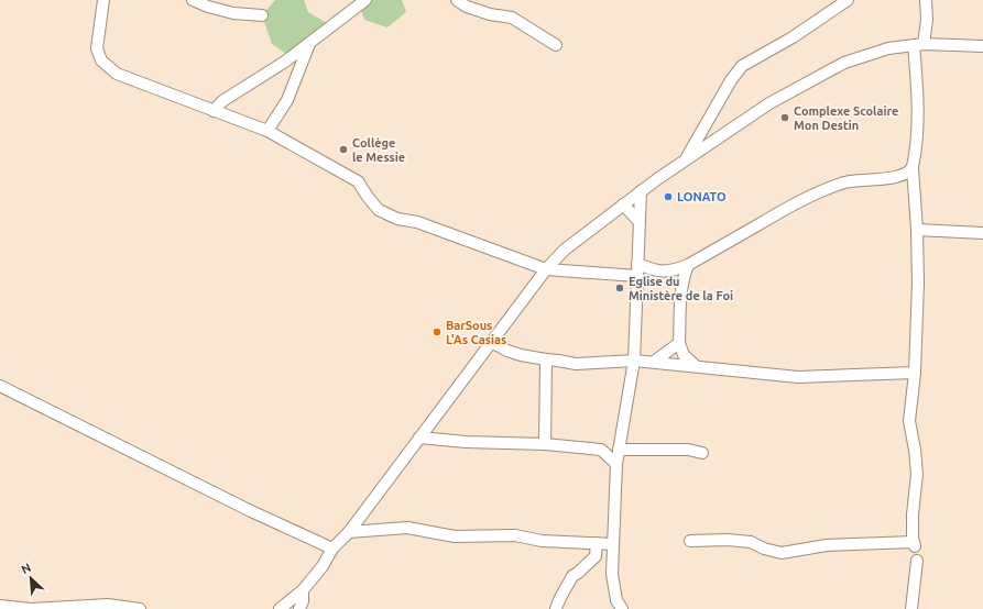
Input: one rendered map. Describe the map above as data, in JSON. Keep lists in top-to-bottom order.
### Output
{
  "places": [
    "Complexe Scolaire Mon Destin",
    "Collège le Messie",
    "LONATO",
    "Eglise du Ministère de la Foi",
    "BarSous L'As Casias"
  ],
  "north": "top left"
}
